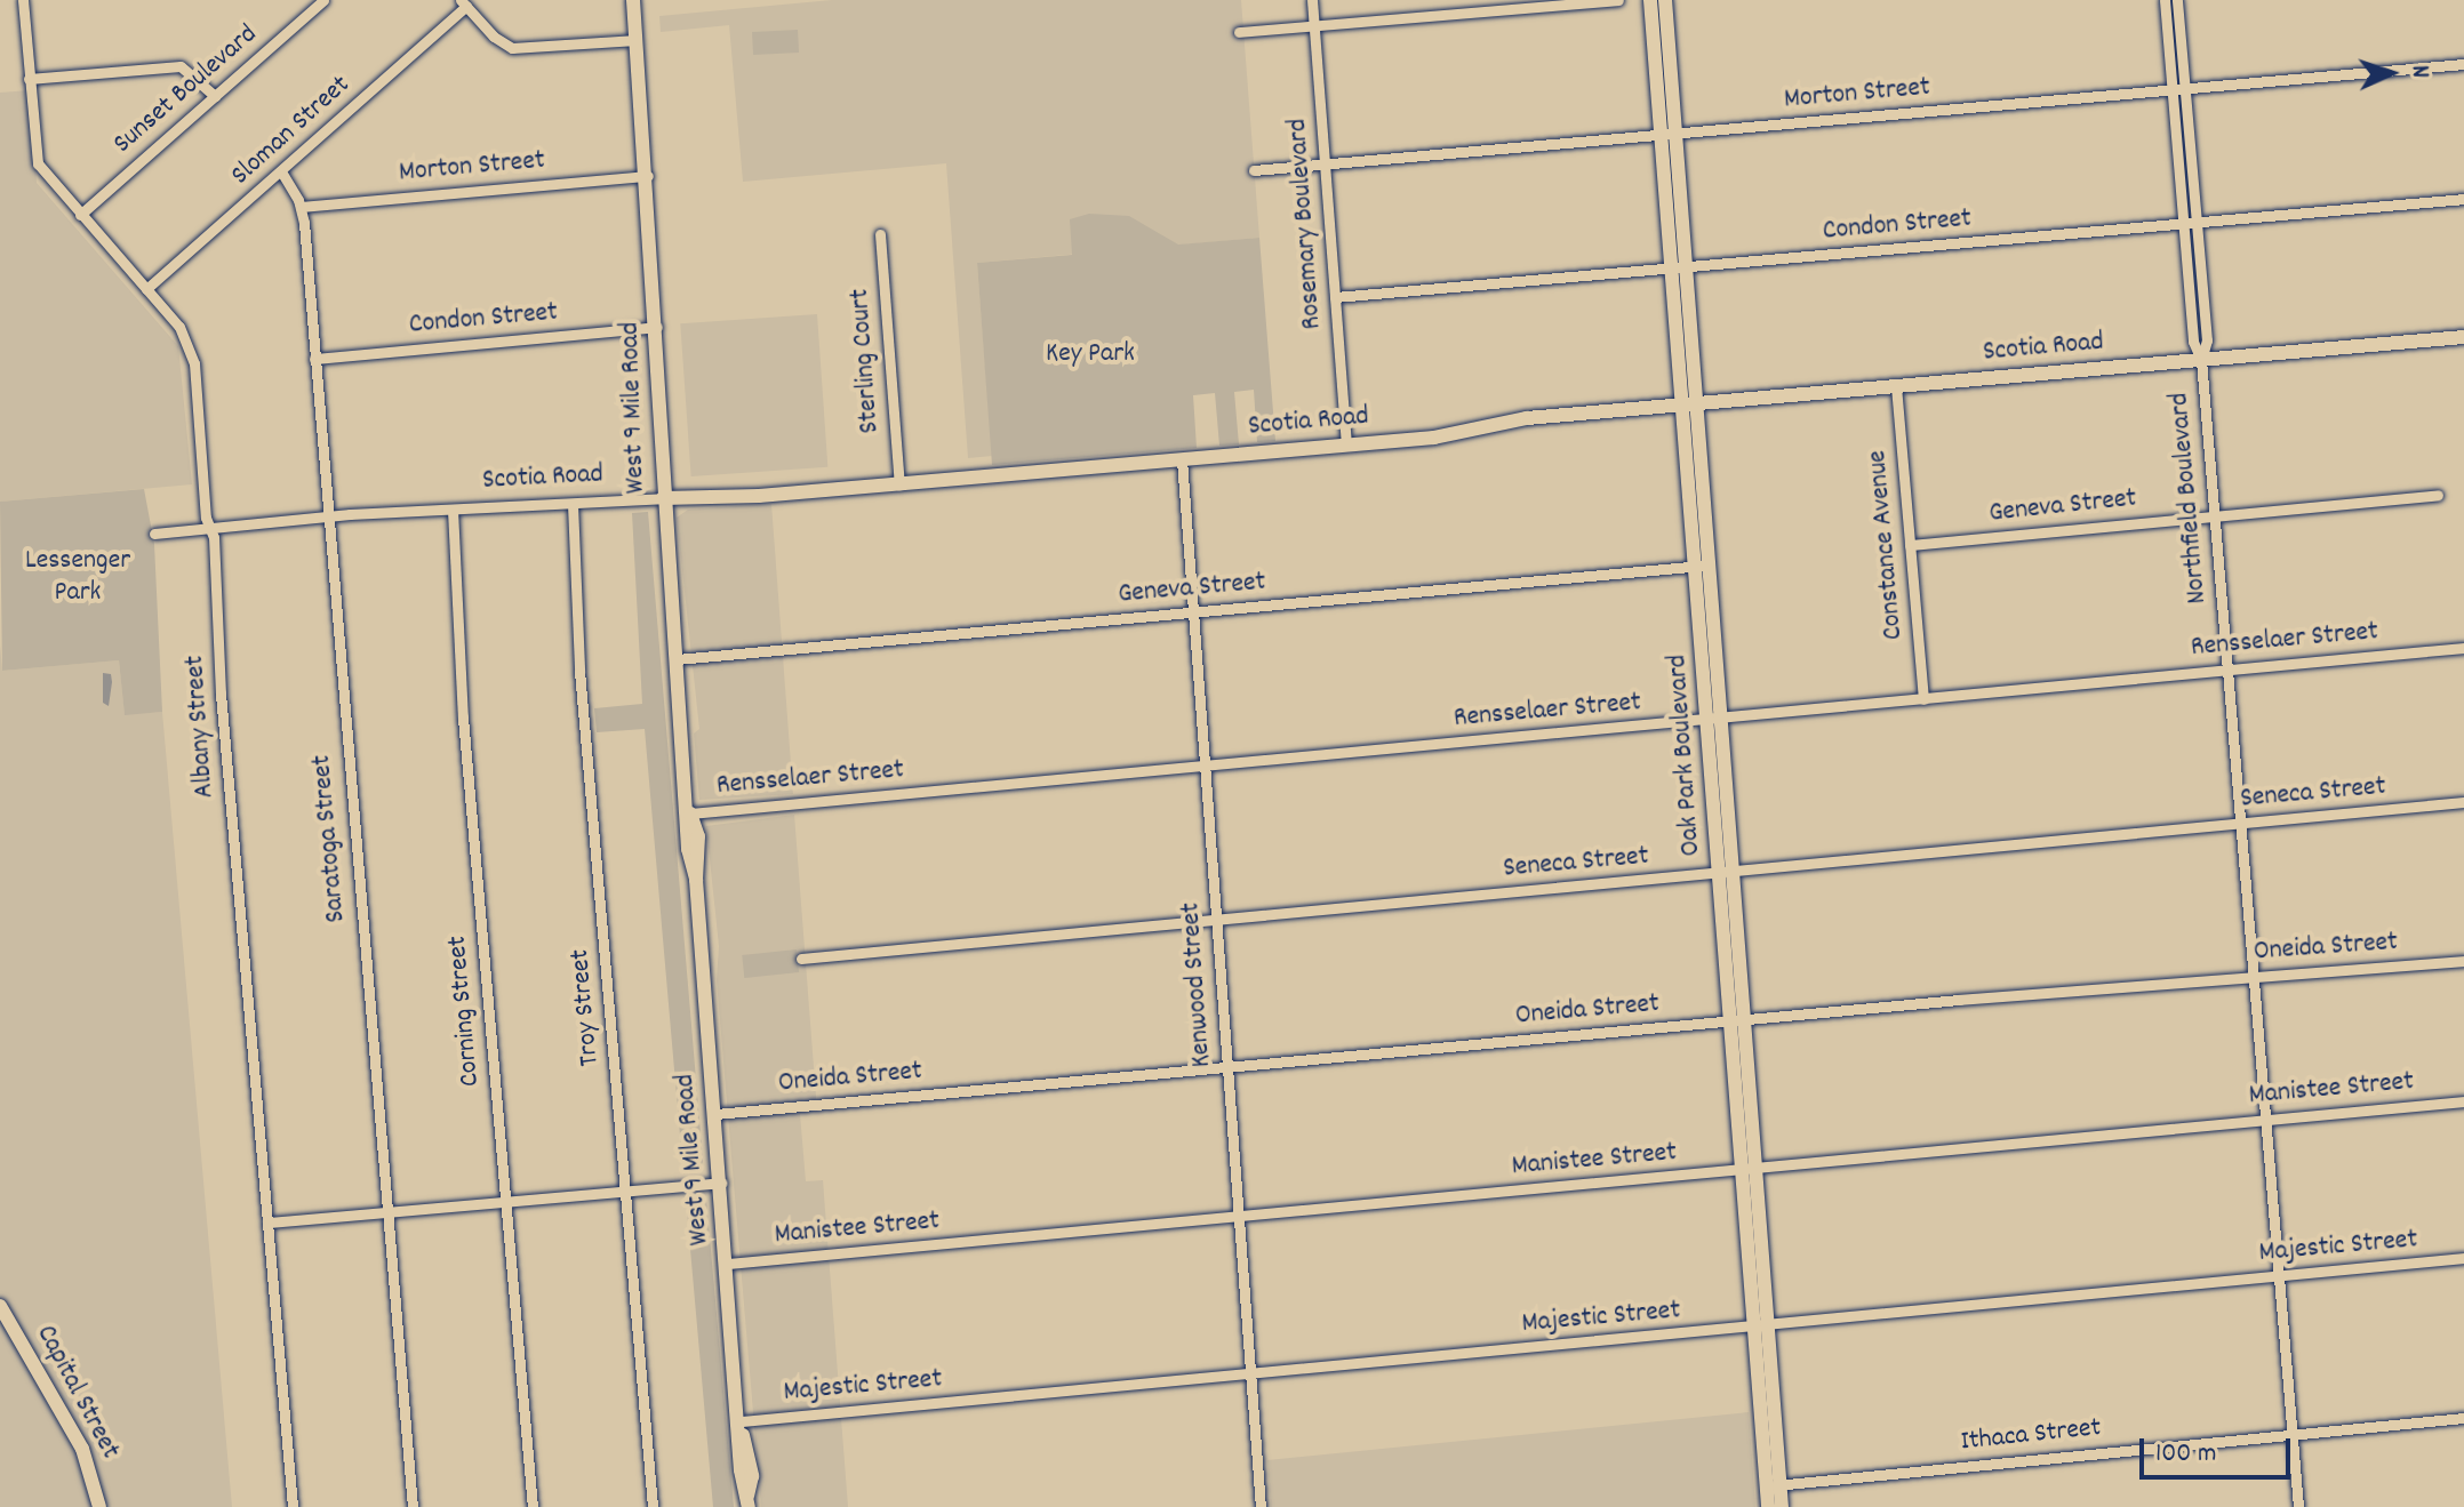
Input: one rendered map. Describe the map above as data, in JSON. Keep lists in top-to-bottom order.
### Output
{
  "streets": {
    "street": [
      "Sunset Boulevard",
      "Morton Street",
      "Sloman Street",
      "Rosemary Boulevard",
      "Condon Street",
      "Scotia Road",
      "Sterling Court",
      "West 9 Mile Road",
      "Northfield Boulevard",
      "Geneva Street",
      "Constance Avenue",
      "Rensselaer Street",
      "Albany Street",
      "Oak Park Boulevard",
      "Seneca Street",
      "Saratoga Street",
      "Oneida Street",
      "Kenwood Street",
      "Troy Street",
      "Corning Street",
      "Manistee Street",
      "Majestic Street",
      "Capital Street",
      "Ithaca Street"
    ]
  },
  "crossings": [
    ["Sunset Boulevard", "Albany Street"],
    ["Morton Street", "Rosemary Boulevard"],
    ["Morton Street", "West 9 Mile Road"],
    ["Morton Street", "Northfield Boulevard"],
    ["Morton Street", "Oak Park Boulevard"],
    ["Morton Street", "Saratoga Street"],
    ["Sloman Street", "Albany Street"],
    ["Sloman Street", "Saratoga Street"],
    ["Rosemary Boulevard", "Condon Street"],
    ["Rosemary Boulevard", "Scotia Road"],
    ["Condon Street", "West 9 Mile Road"],
    ["Condon Street", "Northfield Boulevard"],
    ["Condon Street", "Oak Park Boulevard"],
    ["Condon Street", "Saratoga Street"],
    ["Scotia Road", "Sterling Court"],
    ["Scotia Road", "West 9 Mile Road"],
    ["Scotia Road", "Northfield Boulevard"],
    ["Scotia Road", "Constance Avenue"],
    ["Scotia Road", "Albany Street"],
    ["Scotia Road", "Oak Park Boulevard"],
    ["Scotia Road", "Saratoga Street"],
    ["Scotia Road", "Kenwood Street"],
    ["Scotia Road", "Troy Street"],
    ["Scotia Road", "Corning Street"],
    ["West 9 Mile Road", "Geneva Street"],
    ["West 9 Mile Road", "Rensselaer Street"],
    ["West 9 Mile Road", "Oneida Street"],
    ["West 9 Mile Road", "Manistee Street"],
    ["West 9 Mile Road", "Majestic Street"],
    ["Northfield Boulevard", "Geneva Street"],
    ["Northfield Boulevard", "Rensselaer Street"],
    ["Northfield Boulevard", "Seneca Street"],
    ["Northfield Boulevard", "Oneida Street"],
    ["Northfield Boulevard", "Manistee Street"],
    ["Northfield Boulevard", "Majestic Street"],
    ["Northfield Boulevard", "Ithaca Street"],
    ["Geneva Street", "Constance Avenue"],
    ["Geneva Street", "Oak Park Boulevard"],
    ["Geneva Street", "Kenwood Street"],
    ["Constance Avenue", "Rensselaer Street"],
    ["Rensselaer Street", "Oak Park Boulevard"],
    ["Rensselaer Street", "Kenwood Street"],
    ["Oak Park Boulevard", "Seneca Street"],
    ["Oak Park Boulevard", "Oneida Street"],
    ["Oak Park Boulevard", "Manistee Street"],
    ["Oak Park Boulevard", "Majestic Street"],
    ["Oak Park Boulevard", "Ithaca Street"],
    ["Seneca Street", "Kenwood Street"],
    ["Oneida Street", "Kenwood Street"],
    ["Kenwood Street", "Manistee Street"],
    ["Kenwood Street", "Majestic Street"]
  ],
  "parks": ["Key Park", "Lessenger Park"],
  "scale_bar": "100 m",
  "north": "right"
}
